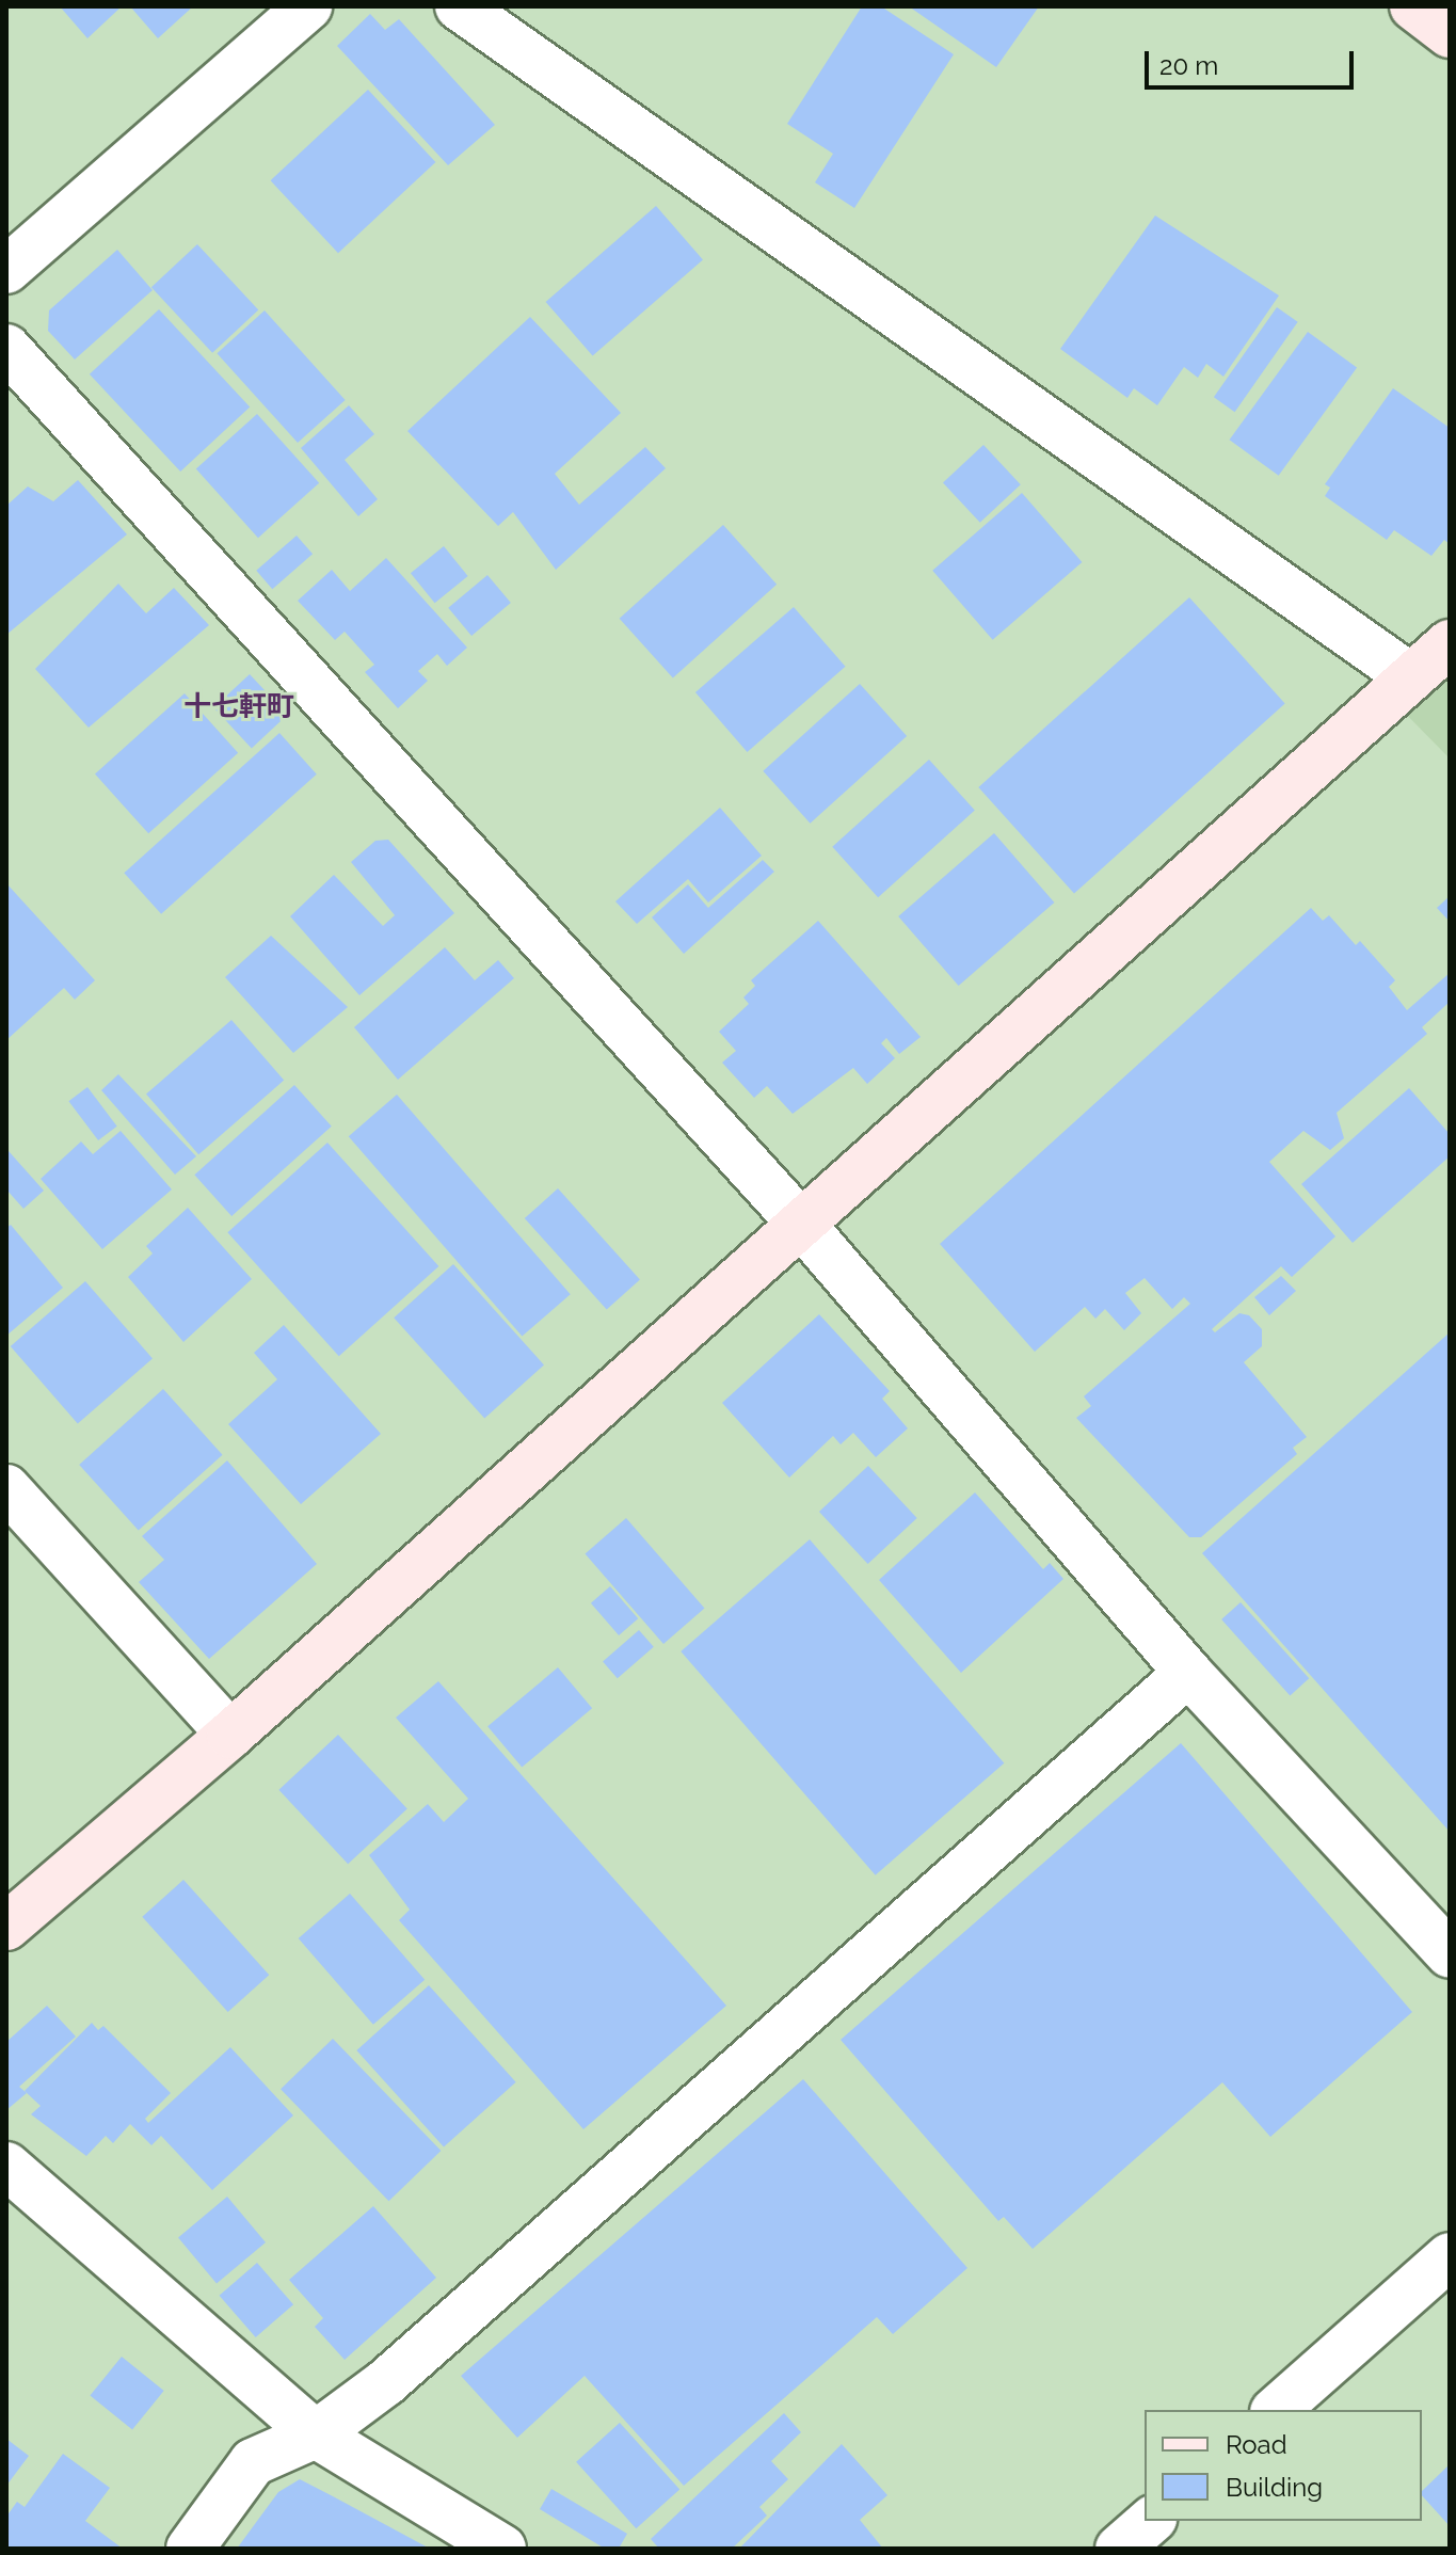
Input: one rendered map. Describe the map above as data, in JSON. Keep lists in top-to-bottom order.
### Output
{
  "districts": ["十七軒町"],
  "legend": ["Road", "Building"],
  "scale_bar": "20 m"
}
